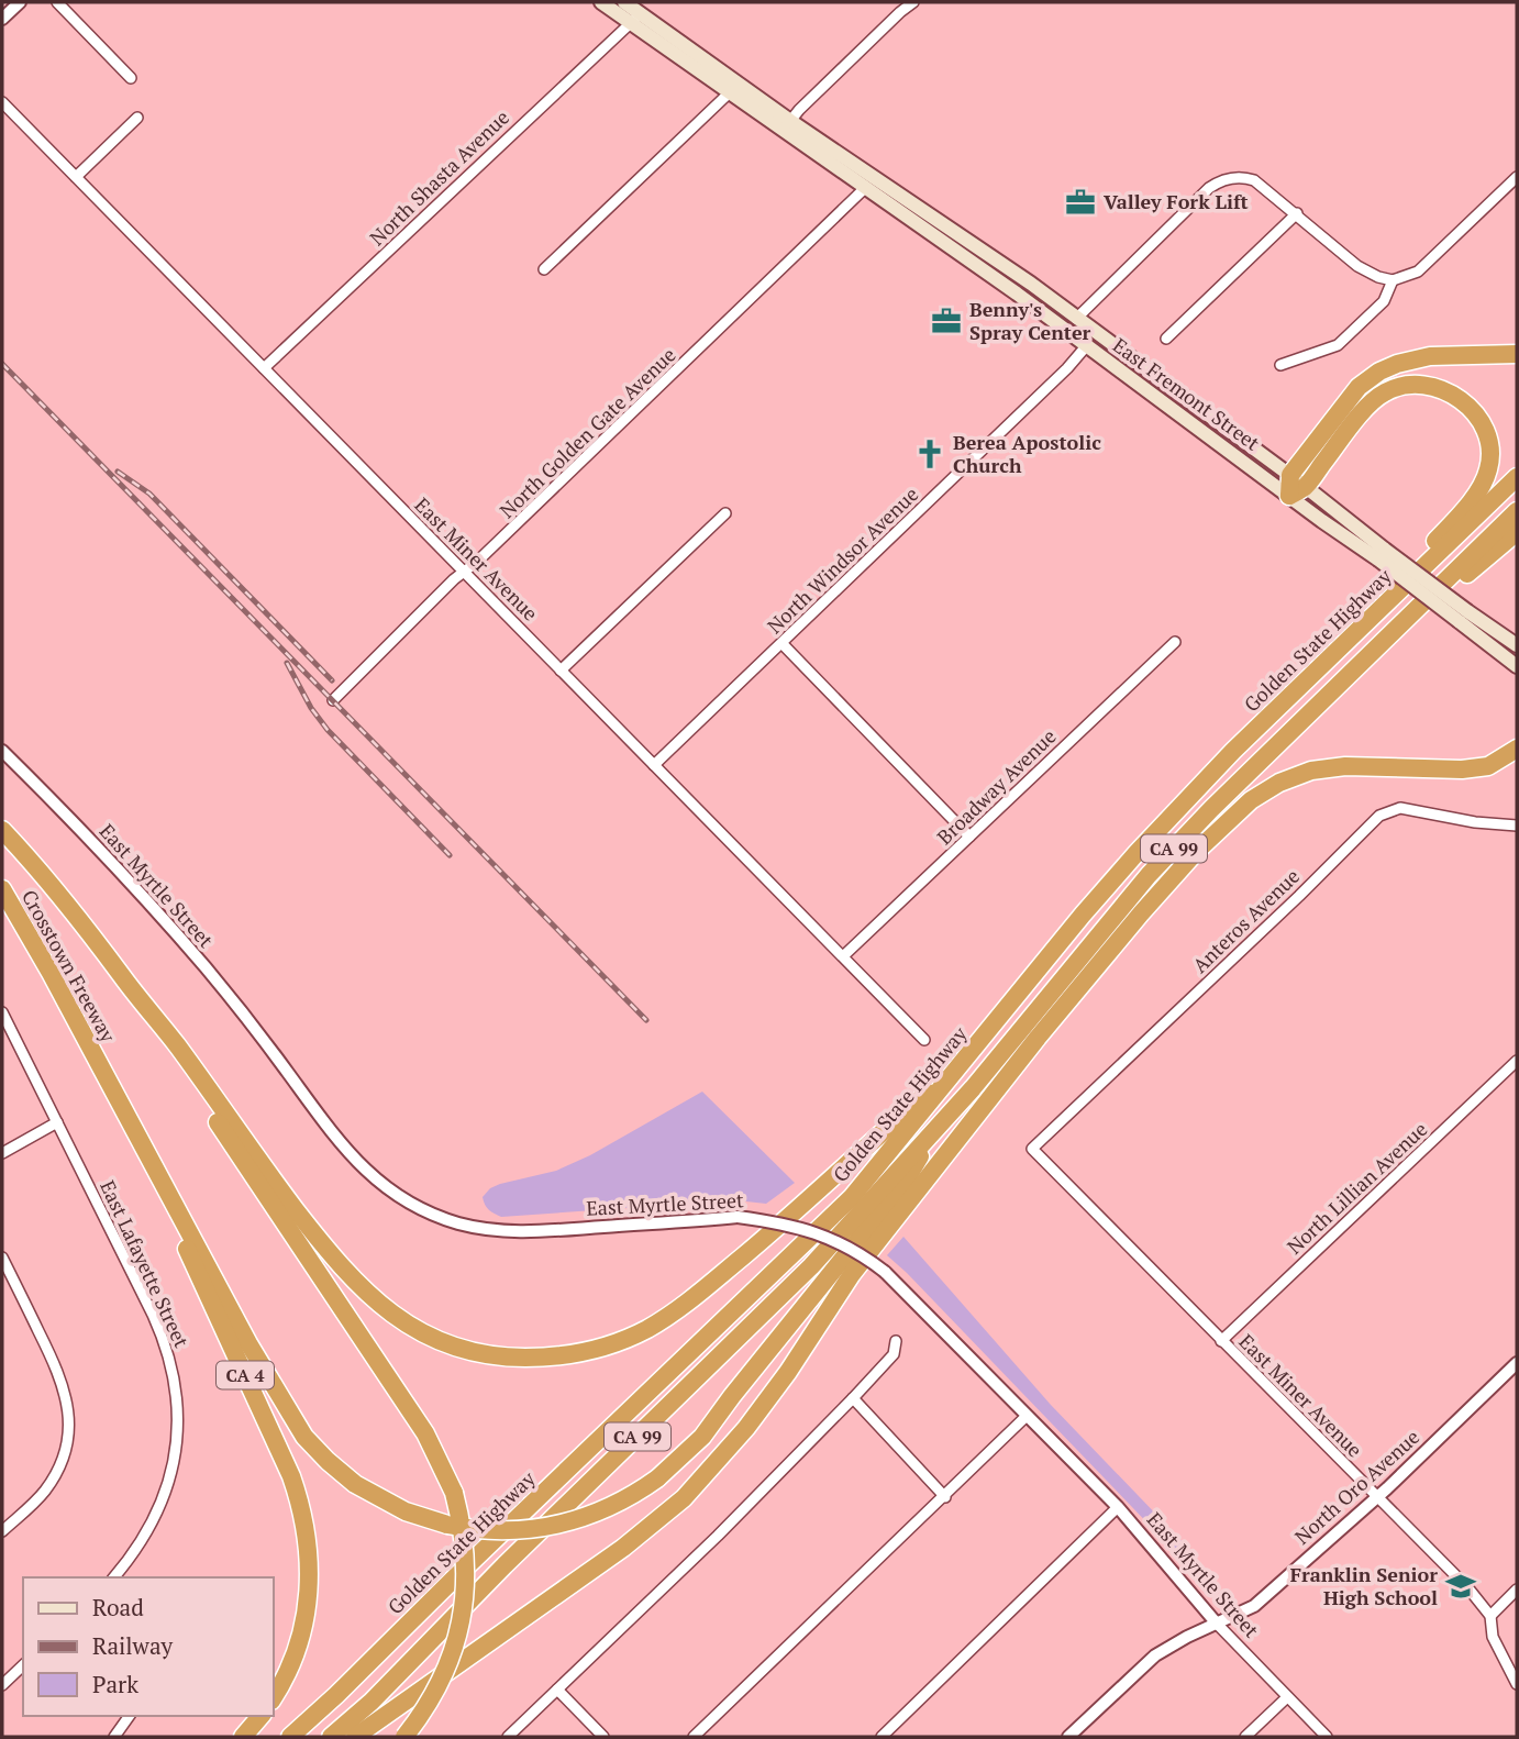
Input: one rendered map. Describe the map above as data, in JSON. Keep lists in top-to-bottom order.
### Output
{
  "streets": {
    "highway": [
      "Golden State Highway",
      "CA 99",
      "Crosstown Freeway",
      "CA 4"
    ],
    "main road": ["East Fremont Street"],
    "street": [
      "North Shasta Avenue",
      "North Golden Gate Avenue",
      "East Miner Avenue",
      "North Windsor Avenue",
      "Broadway Avenue",
      "East Myrtle Street",
      "Anteros Avenue",
      "North Lillian Avenue",
      "East Lafayette Street",
      "North Oro Avenue"
    ]
  },
  "crossings": [
    ["North Shasta Avenue", "East Fremont Street"],
    ["North Shasta Avenue", "East Miner Avenue"],
    ["East Fremont Street", "North Golden Gate Avenue"],
    ["East Fremont Street", "North Windsor Avenue"],
    ["North Golden Gate Avenue", "East Miner Avenue"],
    ["East Miner Avenue", "North Windsor Avenue"],
    ["East Miner Avenue", "Broadway Avenue"],
    ["East Miner Avenue", "Anteros Avenue"],
    ["East Miner Avenue", "North Lillian Avenue"],
    ["East Miner Avenue", "North Oro Avenue"],
    ["East Myrtle Street", "North Oro Avenue"],
    ["Crosstown Freeway", "CA 4"]
  ],
  "places": {
    "office": ["Valley Fork Lift", "Benny's Spray Center"],
    "church": ["Berea Apostolic Church"],
    "school or university": ["Franklin Senior High School"]
  },
  "legend": ["Road", "Railway", "Park"]
}
